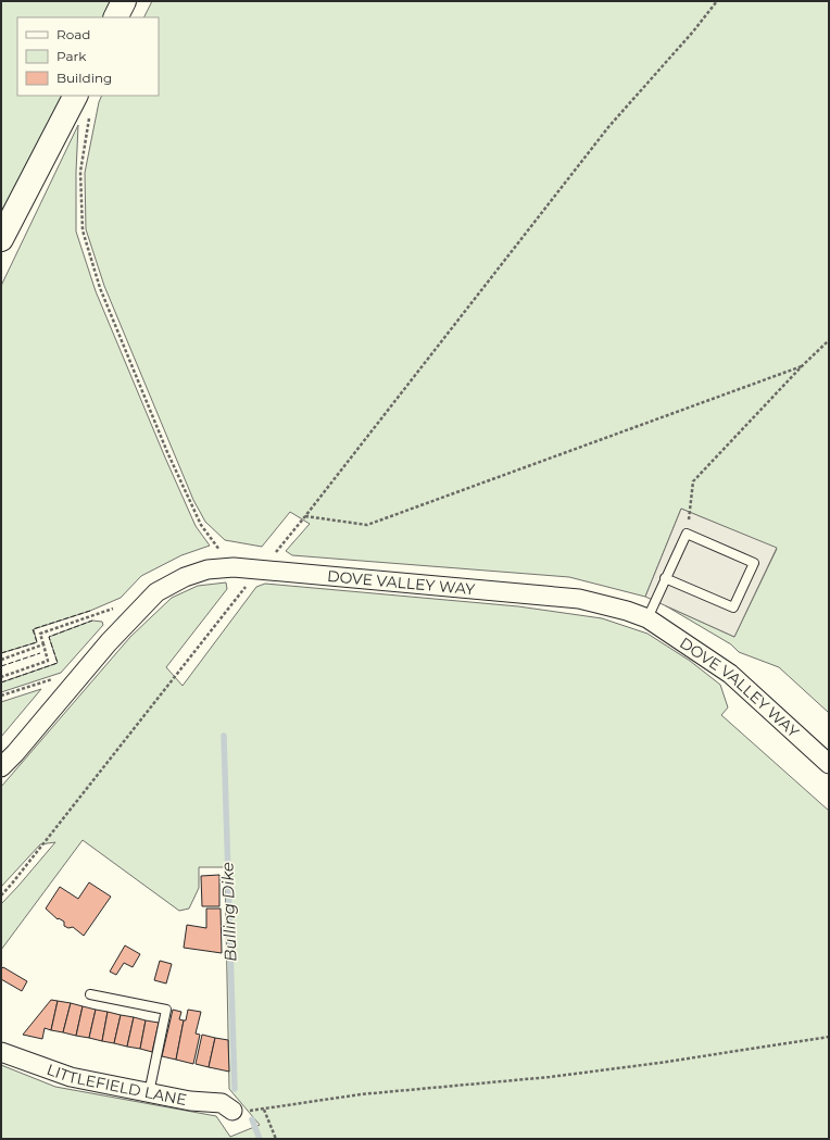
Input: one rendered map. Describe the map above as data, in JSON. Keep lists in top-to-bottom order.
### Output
{
  "streets": {
    "street": ["DOVE VALLEY WAY", "LITTLEFIELD LANE"]
  },
  "water": ["Bulling Dike"],
  "legend": ["Road", "Park", "Building"]
}
